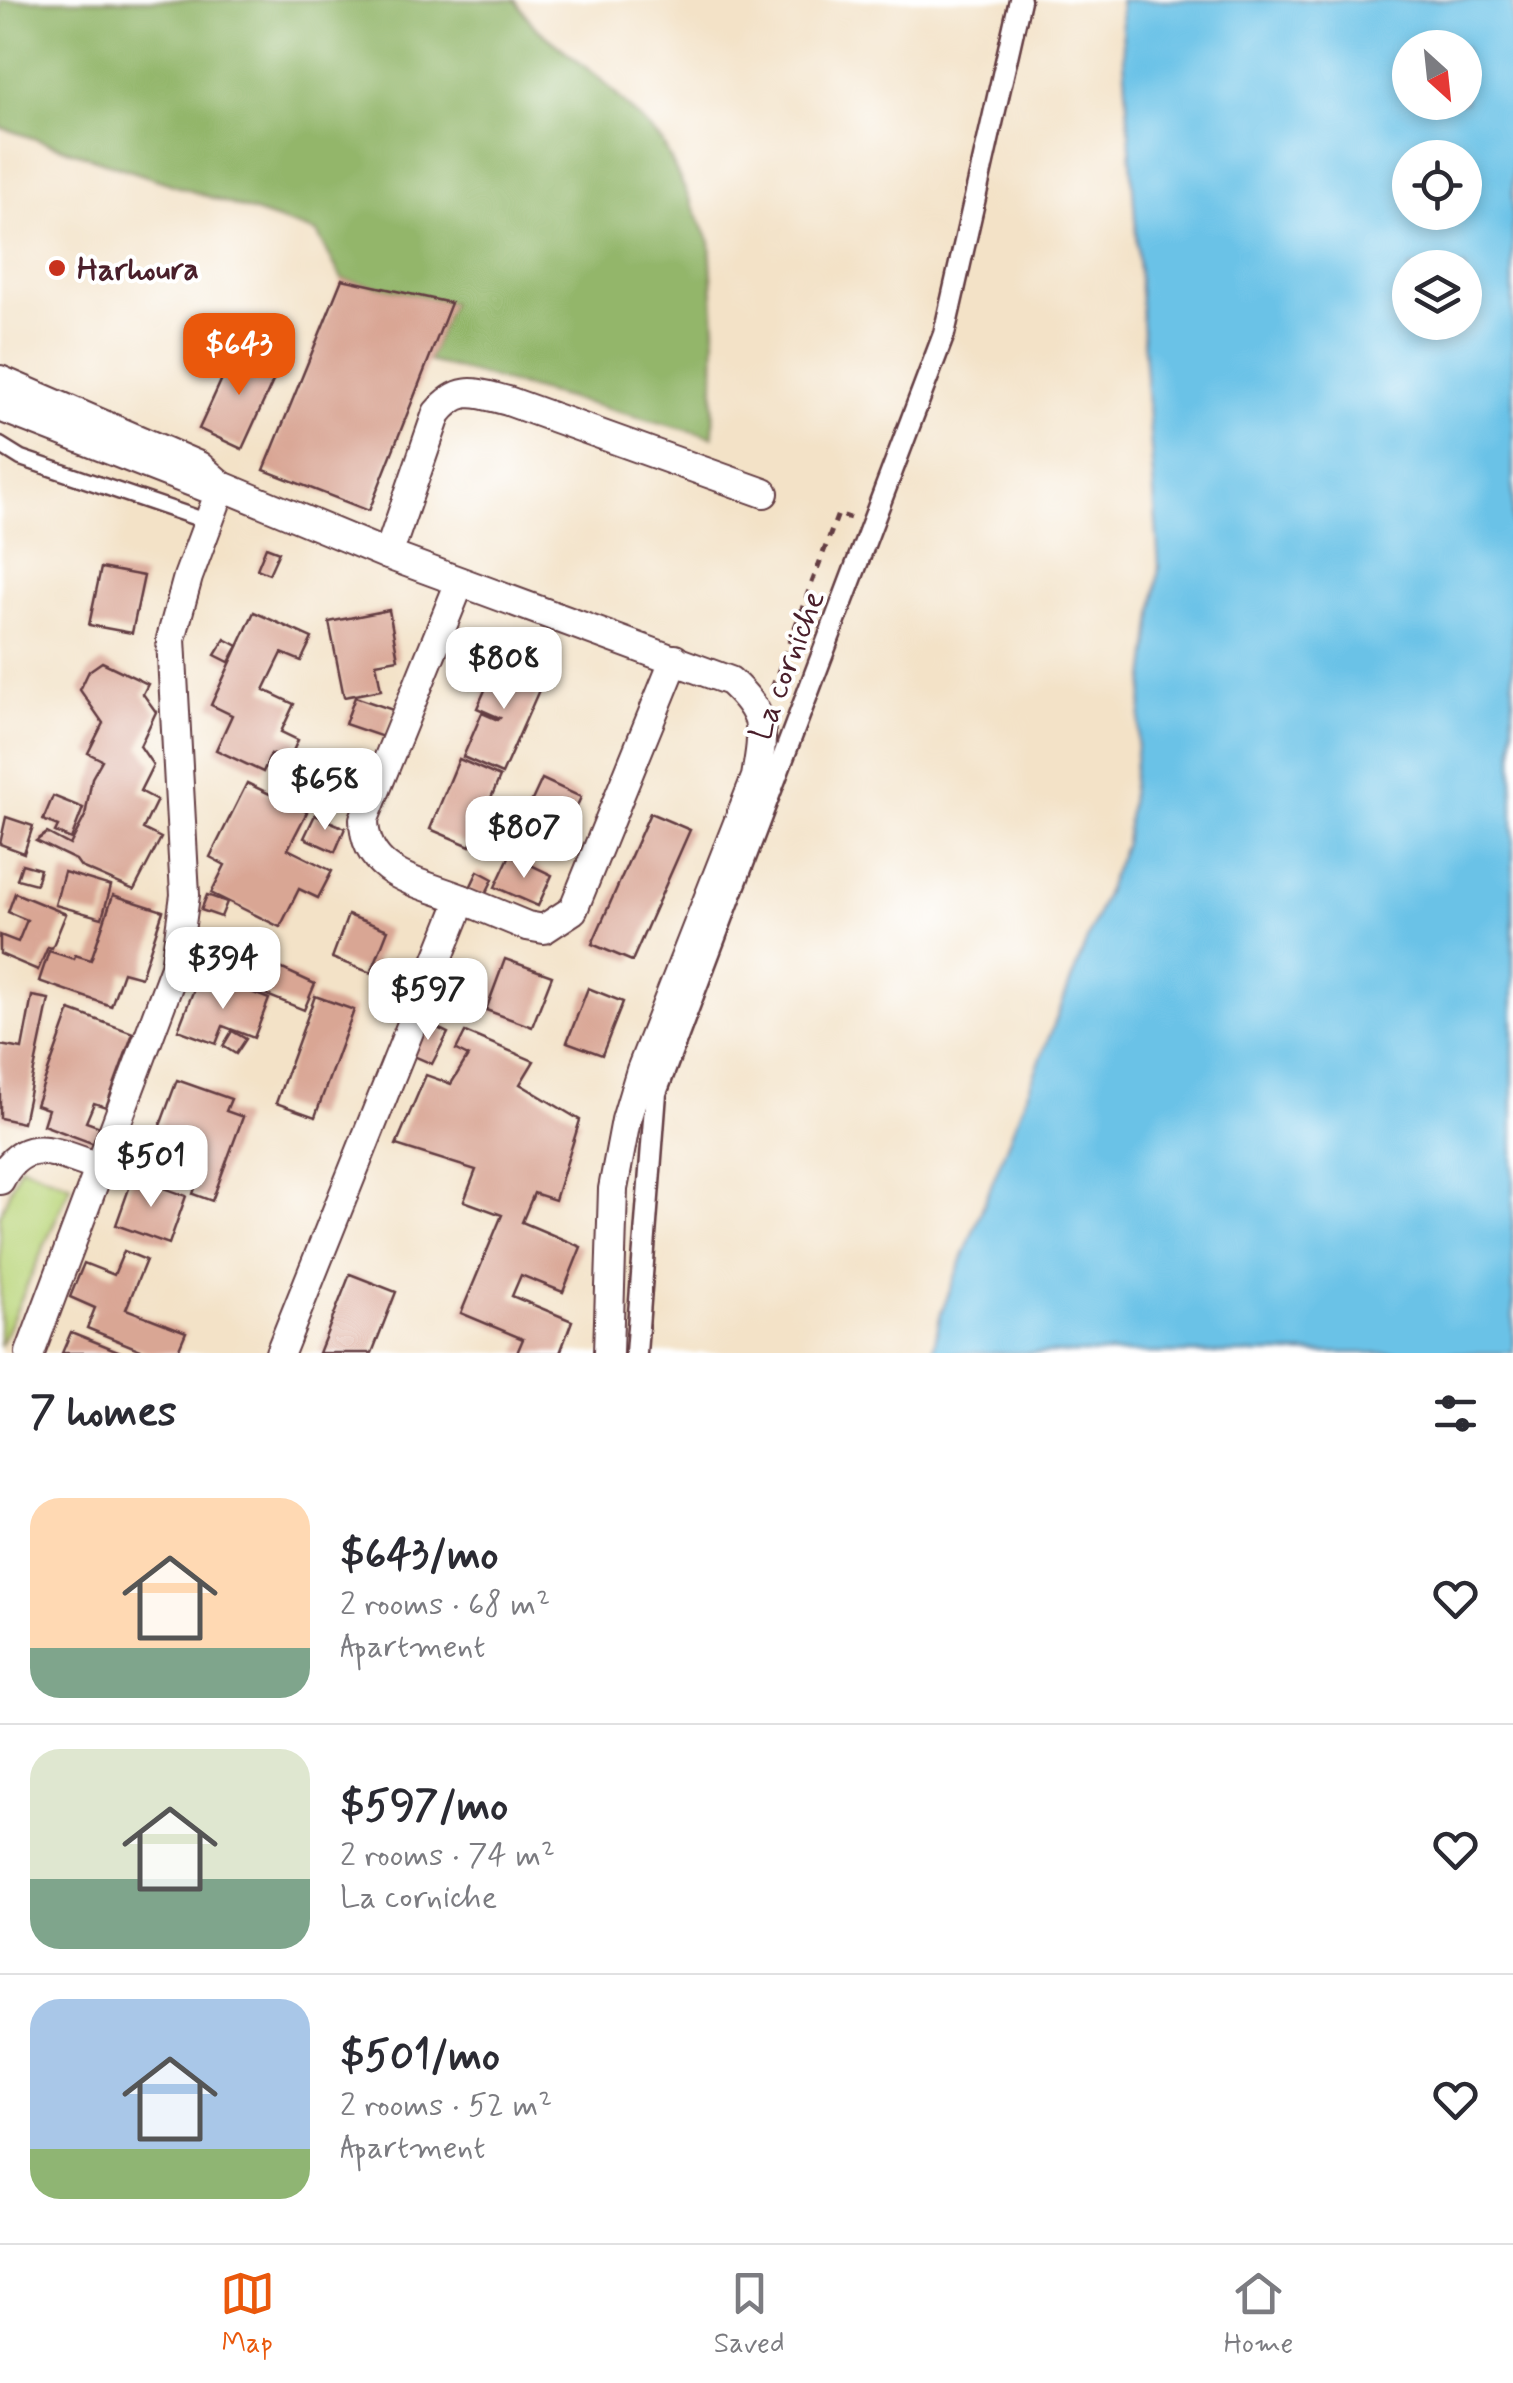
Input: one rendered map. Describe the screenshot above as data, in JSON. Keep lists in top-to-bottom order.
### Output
{
  "streets": {
    "street": ["La corniche"]
  },
  "places": ["Harhoura"],
  "north": "bottom right",
  "page": {
    "price": [
      "$643",
      "$808",
      "$658",
      "$807",
      "$394",
      "$597",
      "$501"
    ],
    "heading": "7 homes",
    "list": [
      {
        "name": "$643/mo",
        "note": "2 rooms · 68 m² · Apartment"
      },
      {
        "name": "$597/mo",
        "note": "2 rooms · 74 m² · La corniche"
      },
      {
        "name": "$501/mo",
        "note": "2 rooms · 52 m² · Apartment"
      }
    ],
    "tabs": ["Map", "Saved", "Home"]
  }
}
